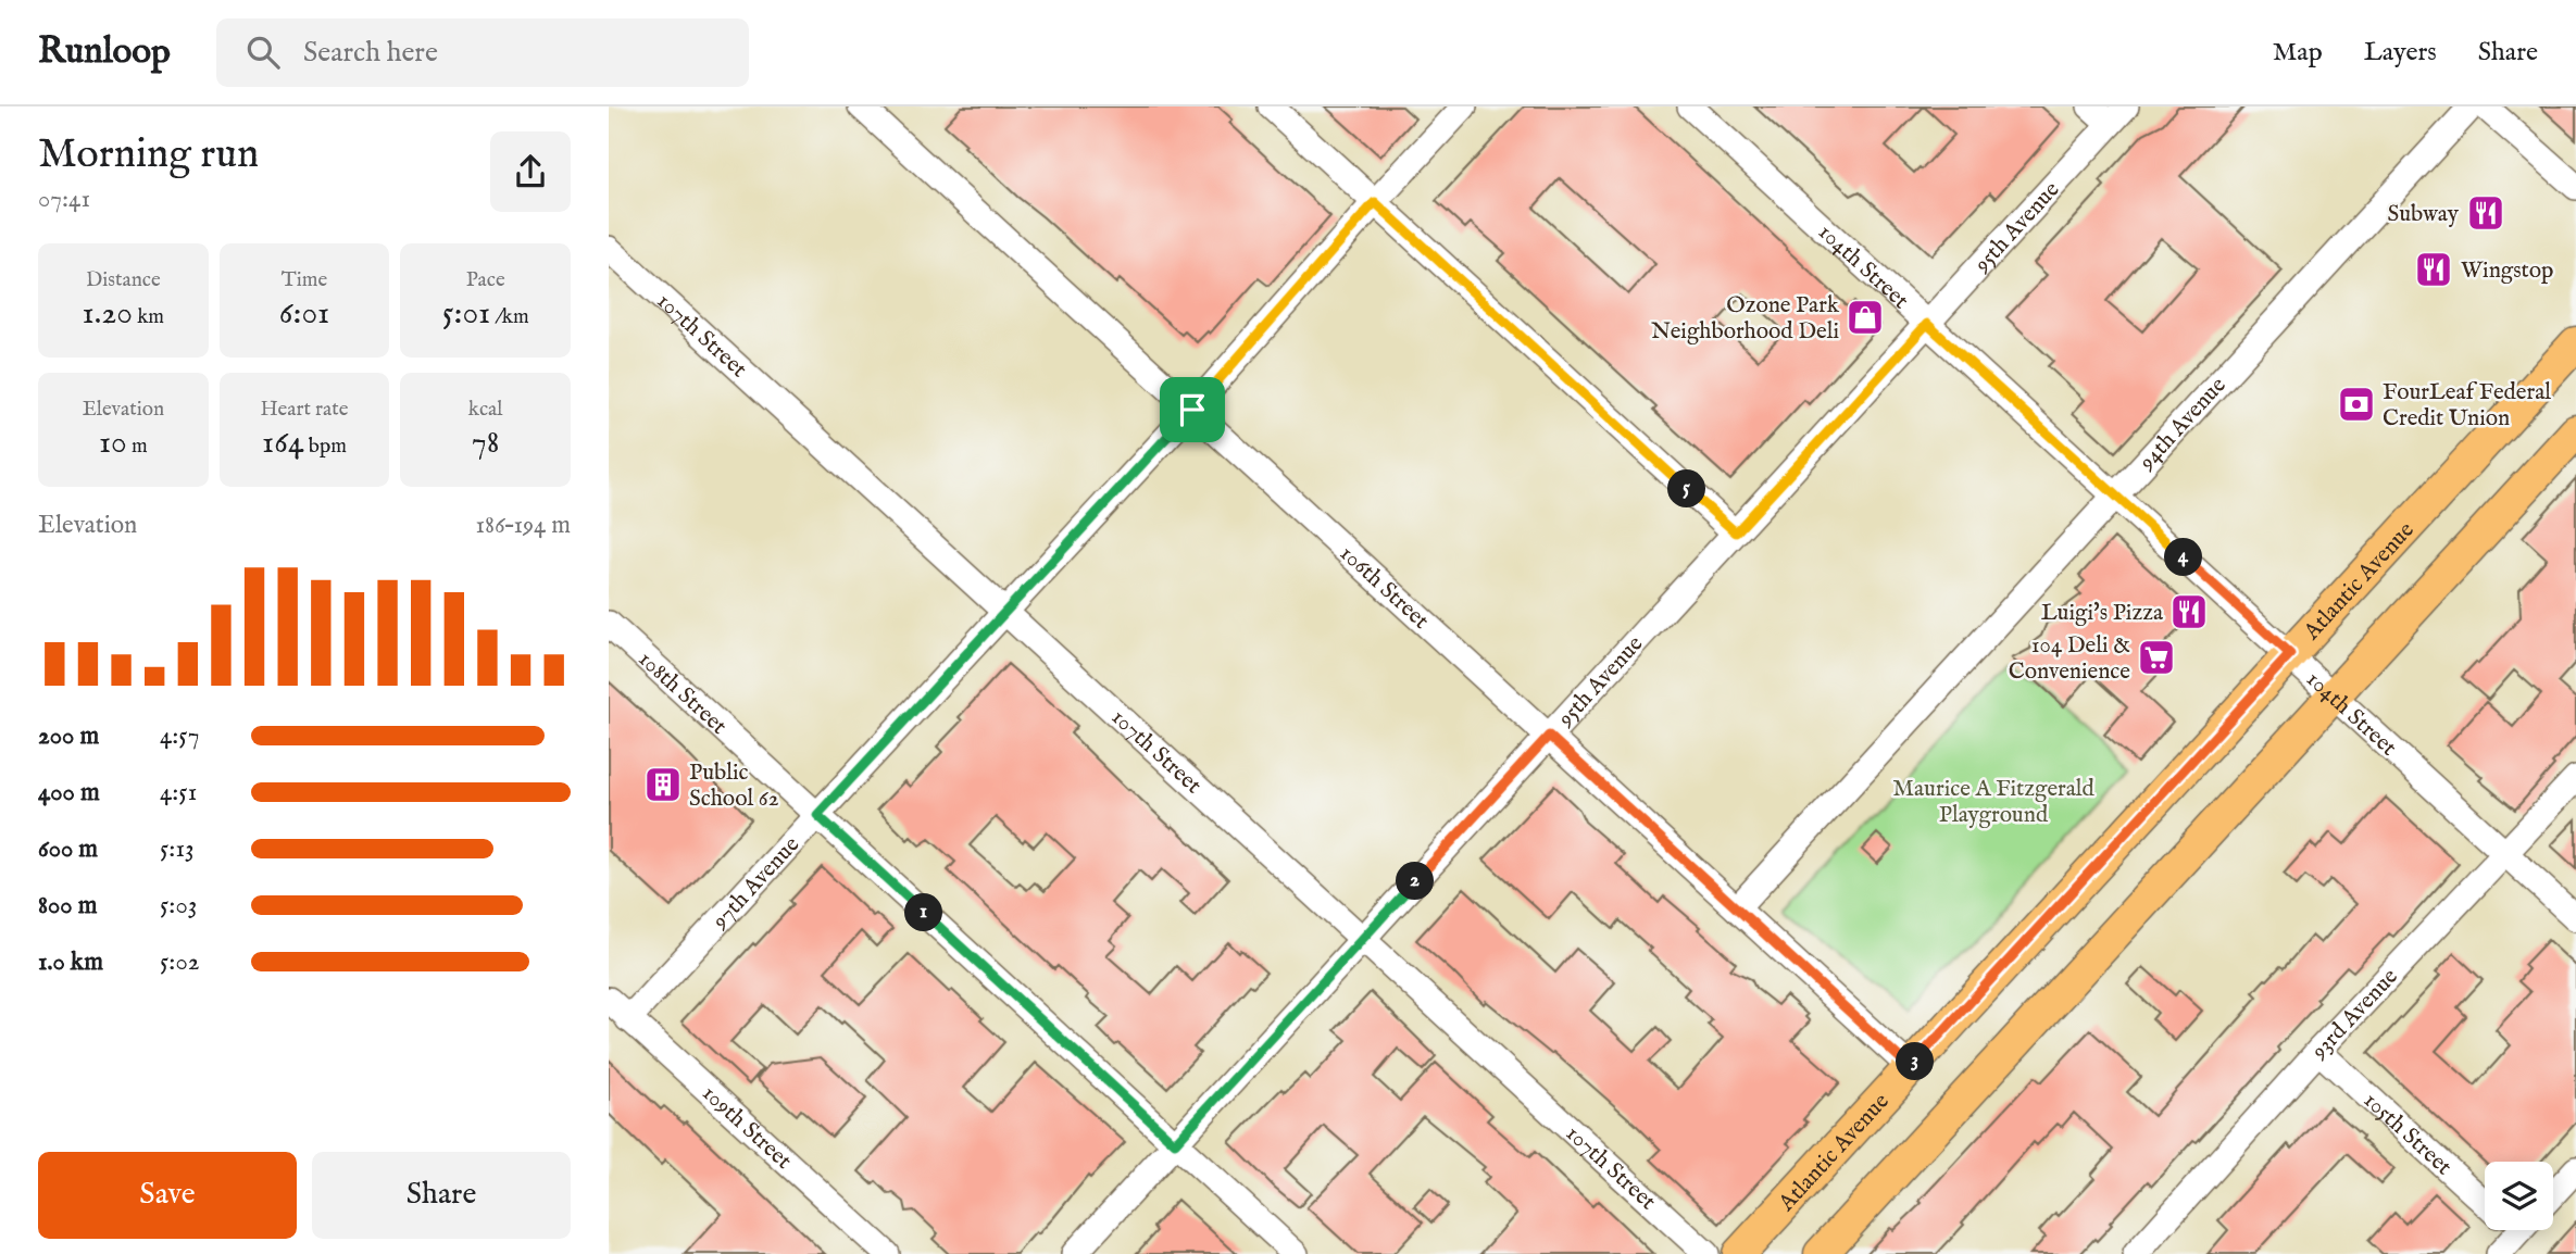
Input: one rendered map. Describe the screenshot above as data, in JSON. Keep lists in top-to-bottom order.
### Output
{
  "streets": {
    "main road": ["Atlantic Avenue"],
    "street": [
      "95th Avenue",
      "104th Street",
      "107th Street",
      "94th Avenue",
      "106th Street",
      "108th Street",
      "97th Avenue",
      "93rd Avenue",
      "109th Street",
      "105th Street"
    ]
  },
  "crossings": [
    ["95th Avenue", "104th Street"],
    ["95th Avenue", "107th Street"],
    ["95th Avenue", "106th Street"],
    ["95th Avenue", "108th Street"],
    ["104th Street", "94th Avenue"],
    ["104th Street", "Atlantic Avenue"],
    ["104th Street", "93rd Avenue"],
    ["107th Street", "97th Avenue"],
    ["94th Avenue", "106th Street"],
    ["Atlantic Avenue", "106th Street"],
    ["106th Street", "97th Avenue"],
    ["108th Street", "97th Avenue"],
    ["97th Avenue", "109th Street"],
    ["93rd Avenue", "105th Street"]
  ],
  "parks": ["Maurice A Fitzgerald Playground"],
  "places": {
    "restaurant": ["Subway", "Wingstop", "Luigi's Pizza"],
    "shop": ["Ozone Park Neighborhood Deli"],
    "bank": ["FourLeaf Federal Credit Union"],
    "supermarket": ["104 Deli & Convenience"],
    "building": ["Public School 62"]
  },
  "page": {
    "header": "Runloop",
    "search": "Search here",
    "nav": ["Map", "Layers", "Share"],
    "heading": ["Morning run", "07:41"],
    "stats": [
      ["Distance", "1.20 km"],
      ["Time", "6:01"],
      ["Pace", "5:01 /km"],
      ["Elevation", "10 m"],
      ["Heart rate", "164 bpm"],
      ["kcal", "78"]
    ],
    "pins": [
      "5",
      "4",
      "2",
      "1",
      "3"
    ],
    "chart": ["Elevation", "186–194 m"],
    "list": [
      {
        "name": "200 m",
        "note": "4:57"
      },
      {
        "name": "400 m",
        "note": "4:51"
      },
      {
        "name": "600 m",
        "note": "5:13"
      },
      {
        "name": "800 m",
        "note": "5:03"
      },
      {
        "name": "1.0 km",
        "note": "5:02"
      }
    ],
    "buttons": ["Save", "Share"]
  }
}
